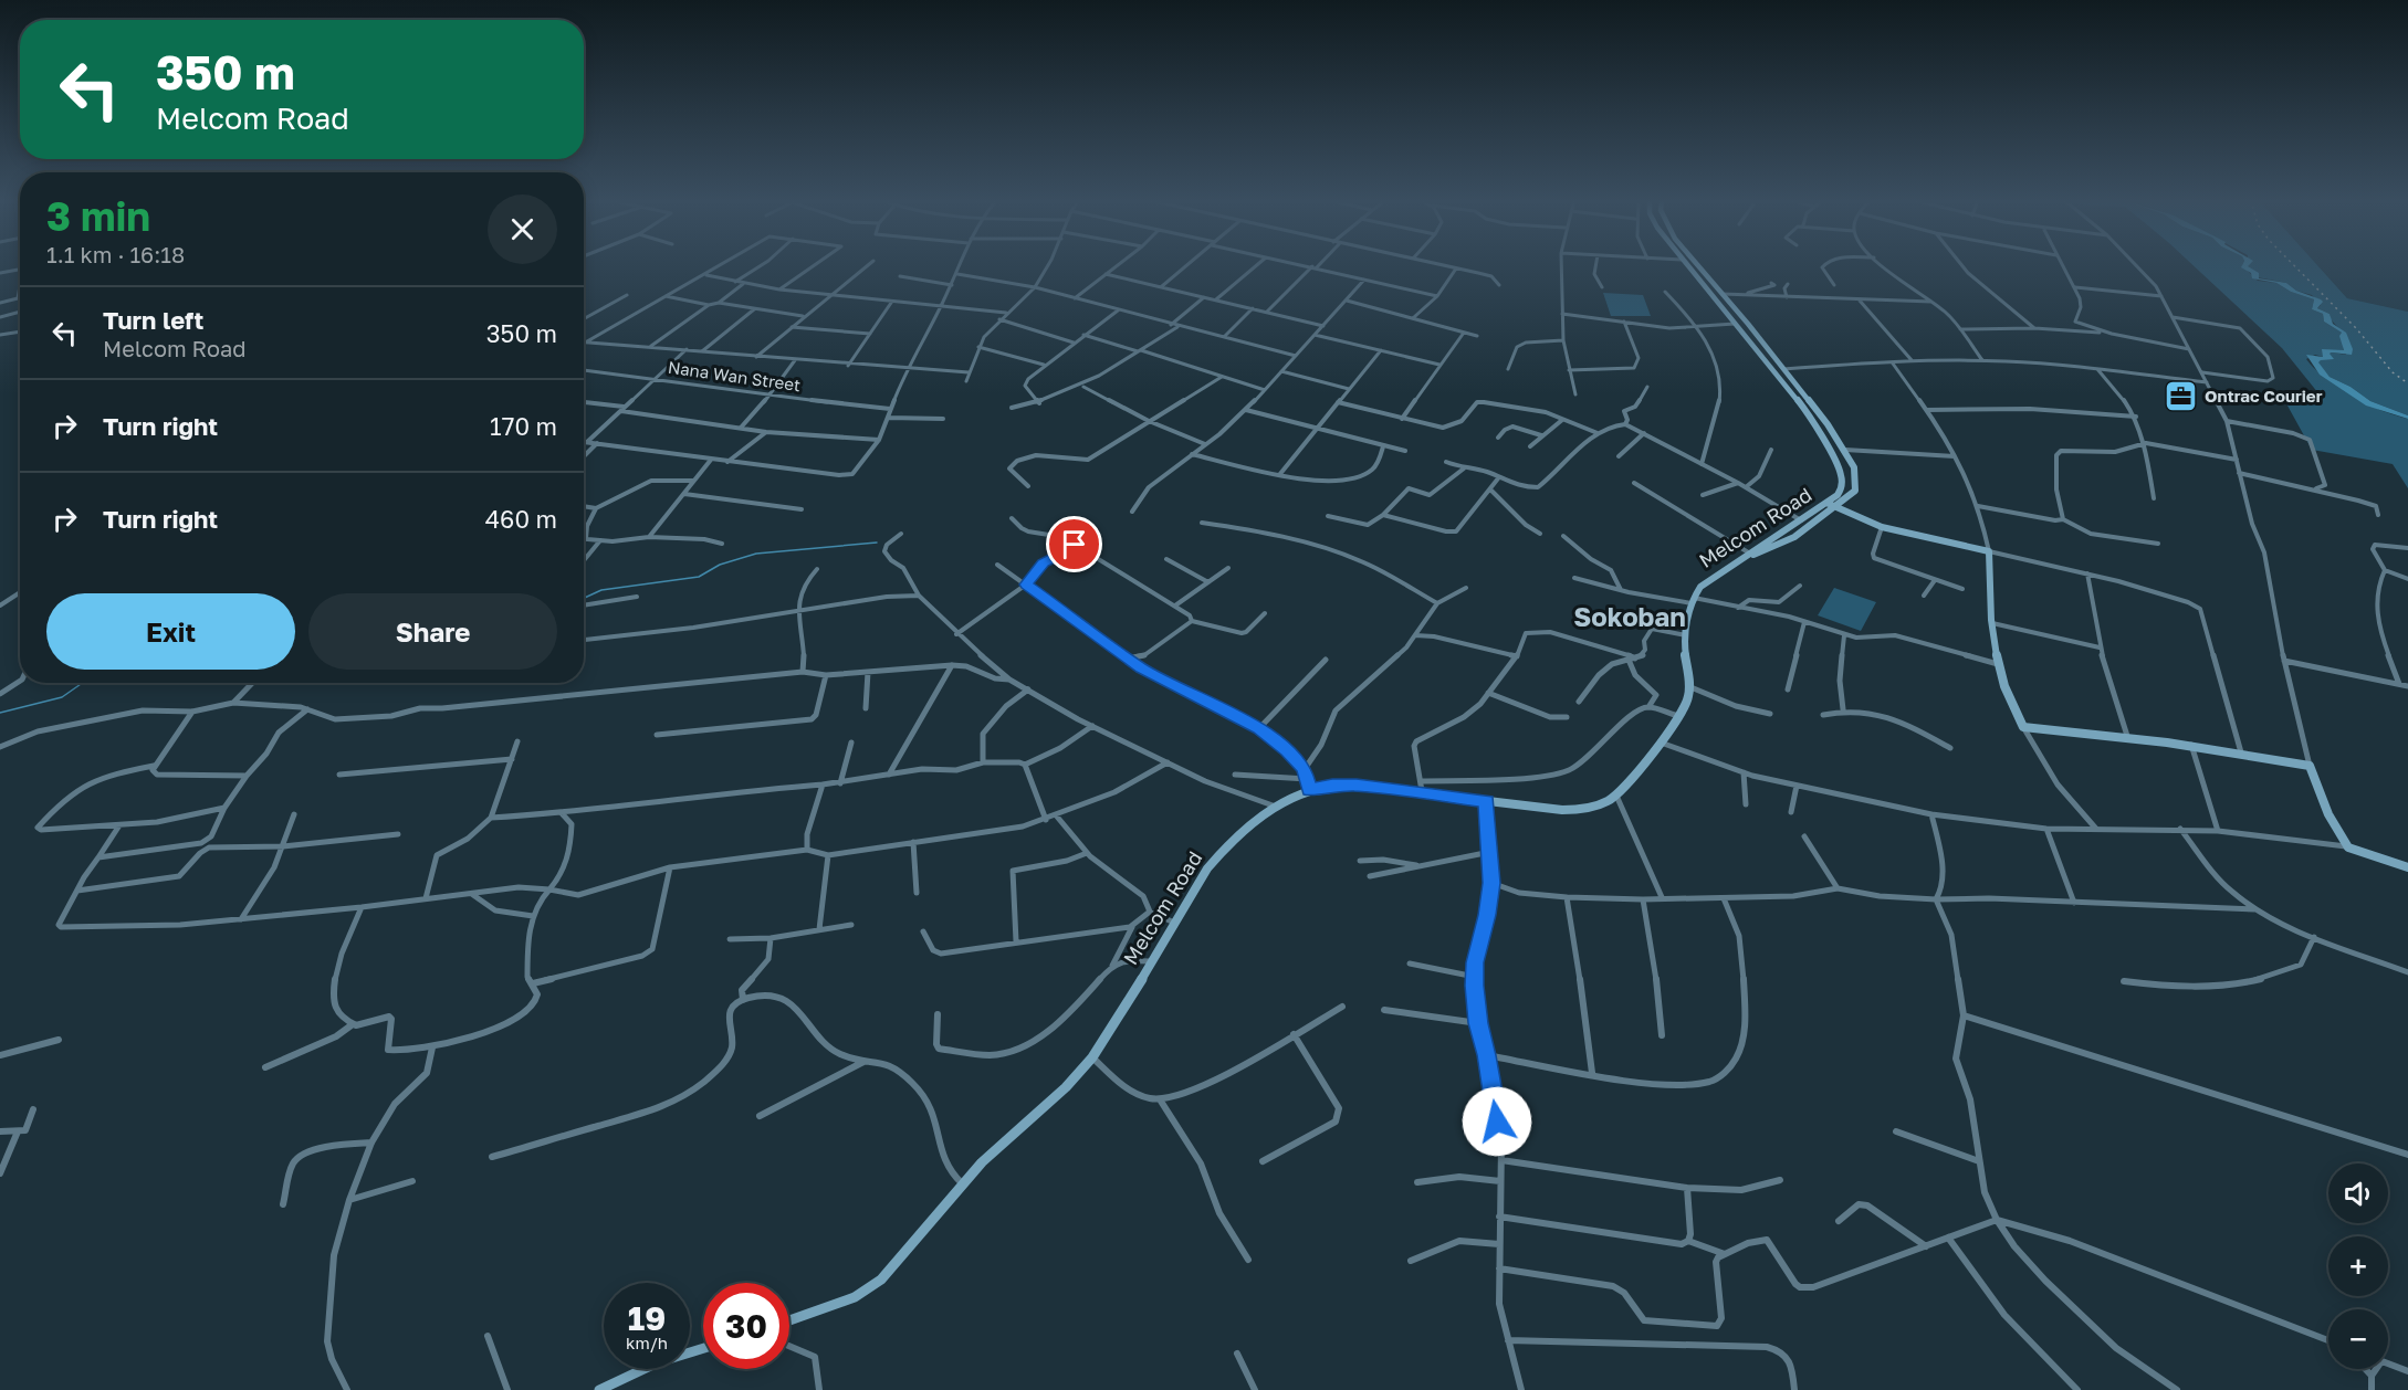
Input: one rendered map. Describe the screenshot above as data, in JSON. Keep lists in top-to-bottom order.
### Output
{
  "streets": {
    "main road": ["Melcom Road"],
    "street": ["Nana Wan Street"]
  },
  "districts": ["Sokoban"],
  "places": {
    "office": ["Ontrac Courier"]
  },
  "page": {
    "turn": ["350 m", "Melcom Road"],
    "heading": ["3 min", "1.1 km · 16:18"],
    "list": [
      {
        "name": "Turn left",
        "note": "Melcom Road",
        "value": "350 m"
      },
      {
        "name": "Turn right",
        "value": "170 m"
      },
      {
        "name": "Turn right",
        "value": "460 m"
      }
    ],
    "buttons": ["Exit", "Share"],
    "map_buttons": ["+", "−"],
    "speed": "19 km/h",
    "limit": "30"
  }
}
